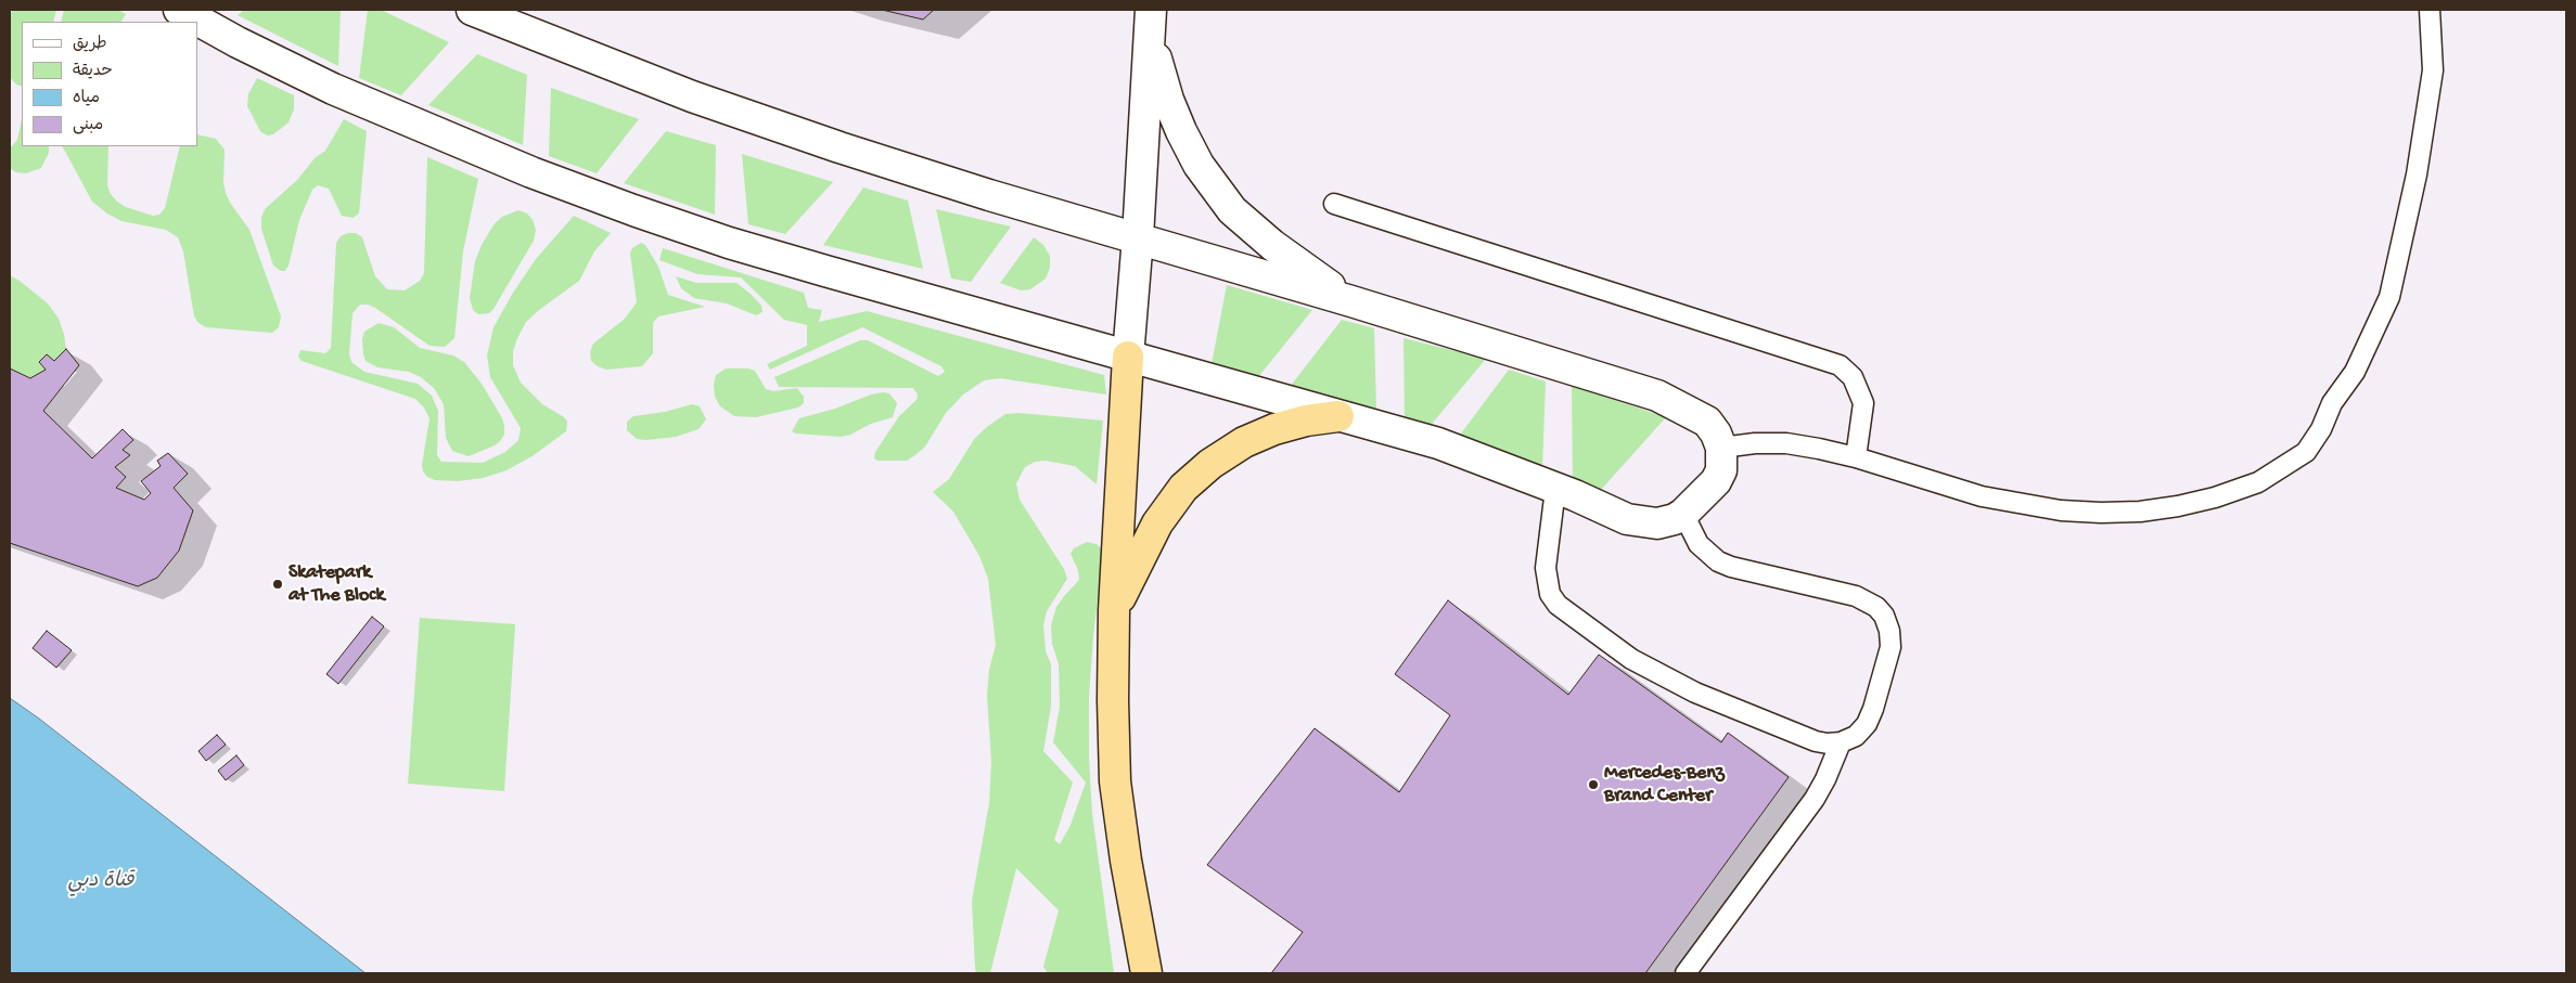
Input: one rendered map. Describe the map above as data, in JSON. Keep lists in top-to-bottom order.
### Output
{
  "water": ["قناة دبي"],
  "places": ["Skatepark at The Block", "Mercedes-Benz Brand Center"],
  "legend": [
    "طريق",
    "حديقة",
    "مياه",
    "مبنى"
  ]
}
